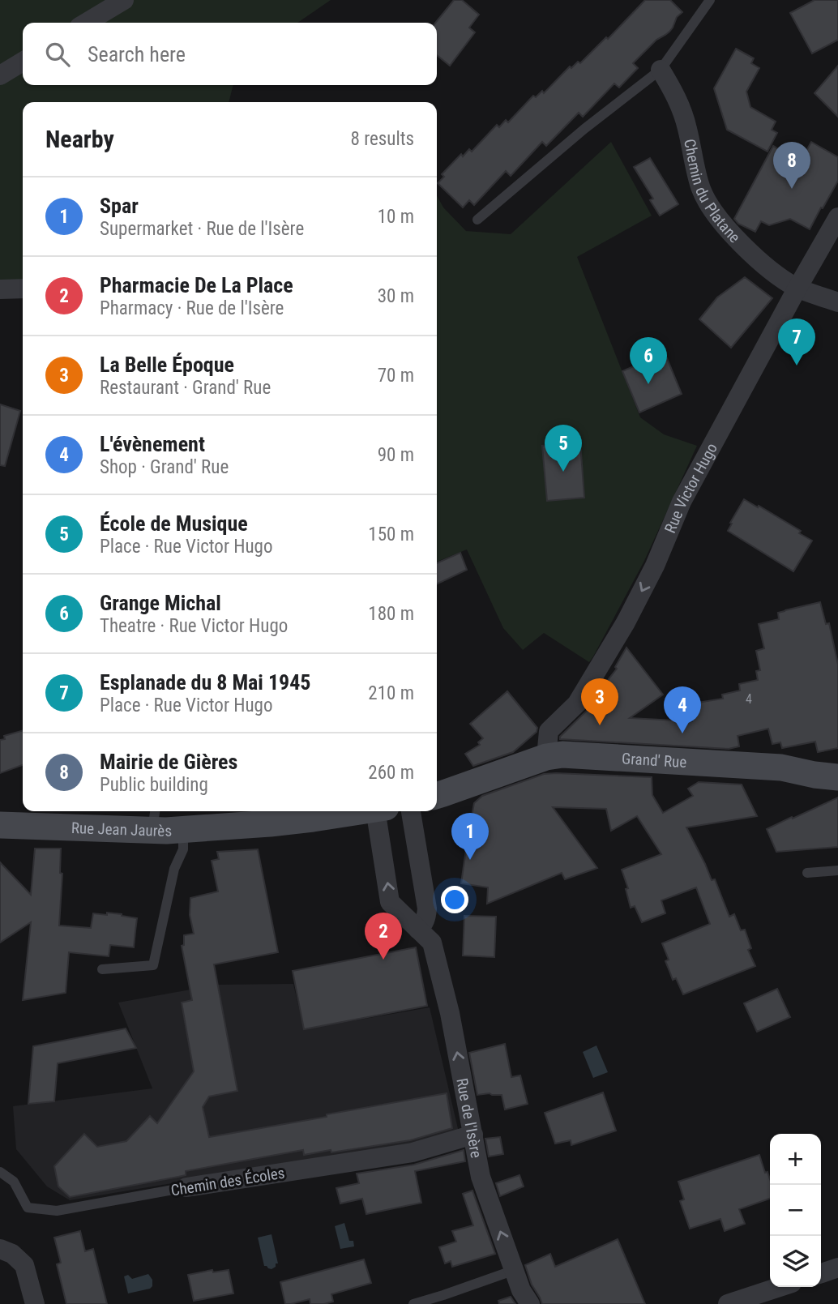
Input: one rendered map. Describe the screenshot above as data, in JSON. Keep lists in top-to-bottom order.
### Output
{
  "streets": {
    "main road": ["Grand' Rue", "Rue Jean Jaurès"],
    "street": [
      "Chemin du Platane",
      "Rue Victor Hugo",
      "Rue de l'Isère",
      "Chemin des Écoles"
    ]
  },
  "crossings": [
    ["Chemin du Platane", "Rue Victor Hugo"],
    ["Rue Victor Hugo", "Grand' Rue"],
    ["Rue de l'Isère", "Chemin des Écoles"]
  ],
  "one_way": ["Rue Victor Hugo", "Rue de l'Isère"],
  "house_numbers": ["4"],
  "page": {
    "search": "Search here",
    "heading": ["Nearby", "8 results"],
    "pins": [
      "8",
      "7",
      "6",
      "5",
      "3",
      "4",
      "1",
      "2"
    ],
    "list": [
      {
        "mark": "1",
        "name": "Spar",
        "note": "Supermarket · Rue de l'Isère",
        "value": "10 m"
      },
      {
        "mark": "2",
        "name": "Pharmacie De La Place",
        "note": "Pharmacy · Rue de l'Isère",
        "value": "30 m"
      },
      {
        "mark": "3",
        "name": "La Belle Époque",
        "note": "Restaurant · Grand' Rue",
        "value": "70 m"
      },
      {
        "mark": "4",
        "name": "L'évènement",
        "note": "Shop · Grand' Rue",
        "value": "90 m"
      },
      {
        "mark": "5",
        "name": "École de Musique",
        "note": "Place · Rue Victor Hugo",
        "value": "150 m"
      },
      {
        "mark": "6",
        "name": "Grange Michal",
        "note": "Theatre · Rue Victor Hugo",
        "value": "180 m"
      },
      {
        "mark": "7",
        "name": "Esplanade du 8 Mai 1945",
        "note": "Place · Rue Victor Hugo",
        "value": "210 m"
      },
      {
        "mark": "8",
        "name": "Mairie de Gières",
        "note": "Public building",
        "value": "260 m"
      }
    ],
    "map_buttons": ["+", "−"]
  }
}
